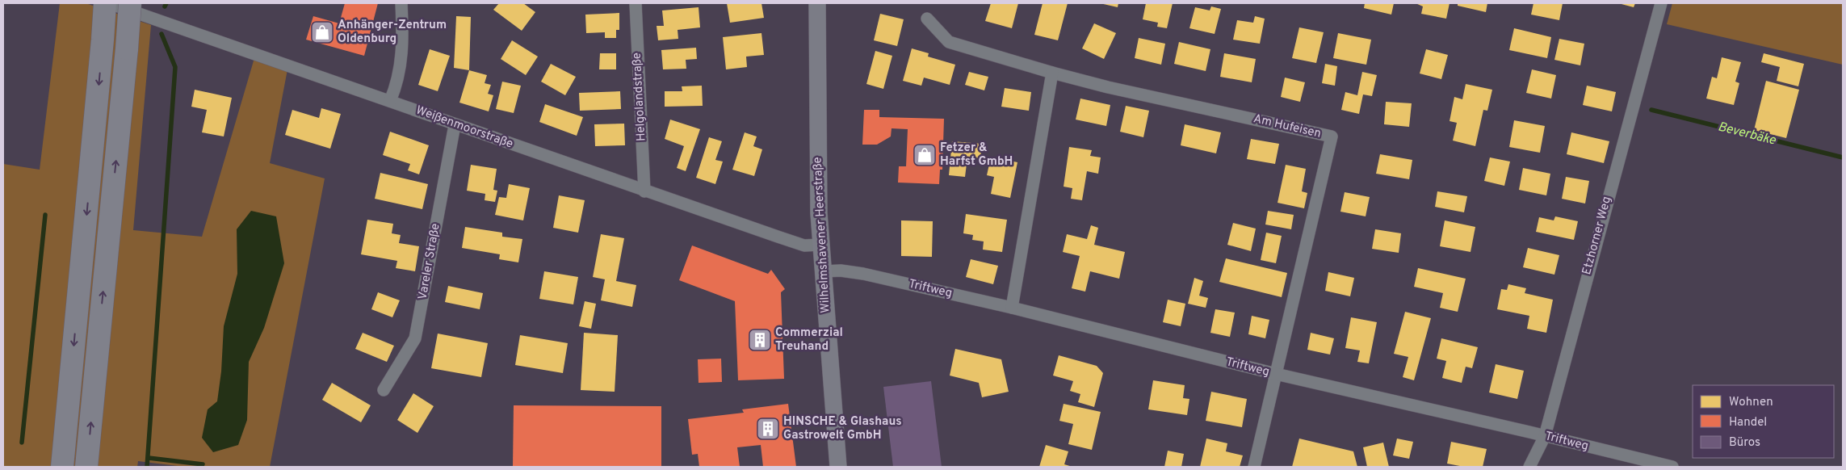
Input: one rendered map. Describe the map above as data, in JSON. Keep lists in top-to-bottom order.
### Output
{
  "streets": {
    "street": [
      "Helgolandstraße",
      "Am Hufeisen",
      "Weißenmoorstraße",
      "Wilhelmshavener Heerstraße",
      "Etzhorner Weg",
      "Vareler Straße",
      "Triftweg"
    ]
  },
  "crossings": [
    ["Helgolandstraße", "Weißenmoorstraße"],
    ["Am Hufeisen", "Triftweg"],
    ["Weißenmoorstraße", "Wilhelmshavener Heerstraße"],
    ["Weißenmoorstraße", "Vareler Straße"],
    ["Wilhelmshavener Heerstraße", "Triftweg"],
    ["Etzhorner Weg", "Triftweg"]
  ],
  "water": ["Beverbäke"],
  "places": {
    "shop": ["Anhänger-Zentrum Oldenburg", "Fetzer & Harfst GmbH"],
    "building": ["Commerzial Treuhand", "HINSCHE & Glashaus Gastrowelt GmbH"]
  },
  "legend": ["Wohnen", "Handel", "Büros"]
}
